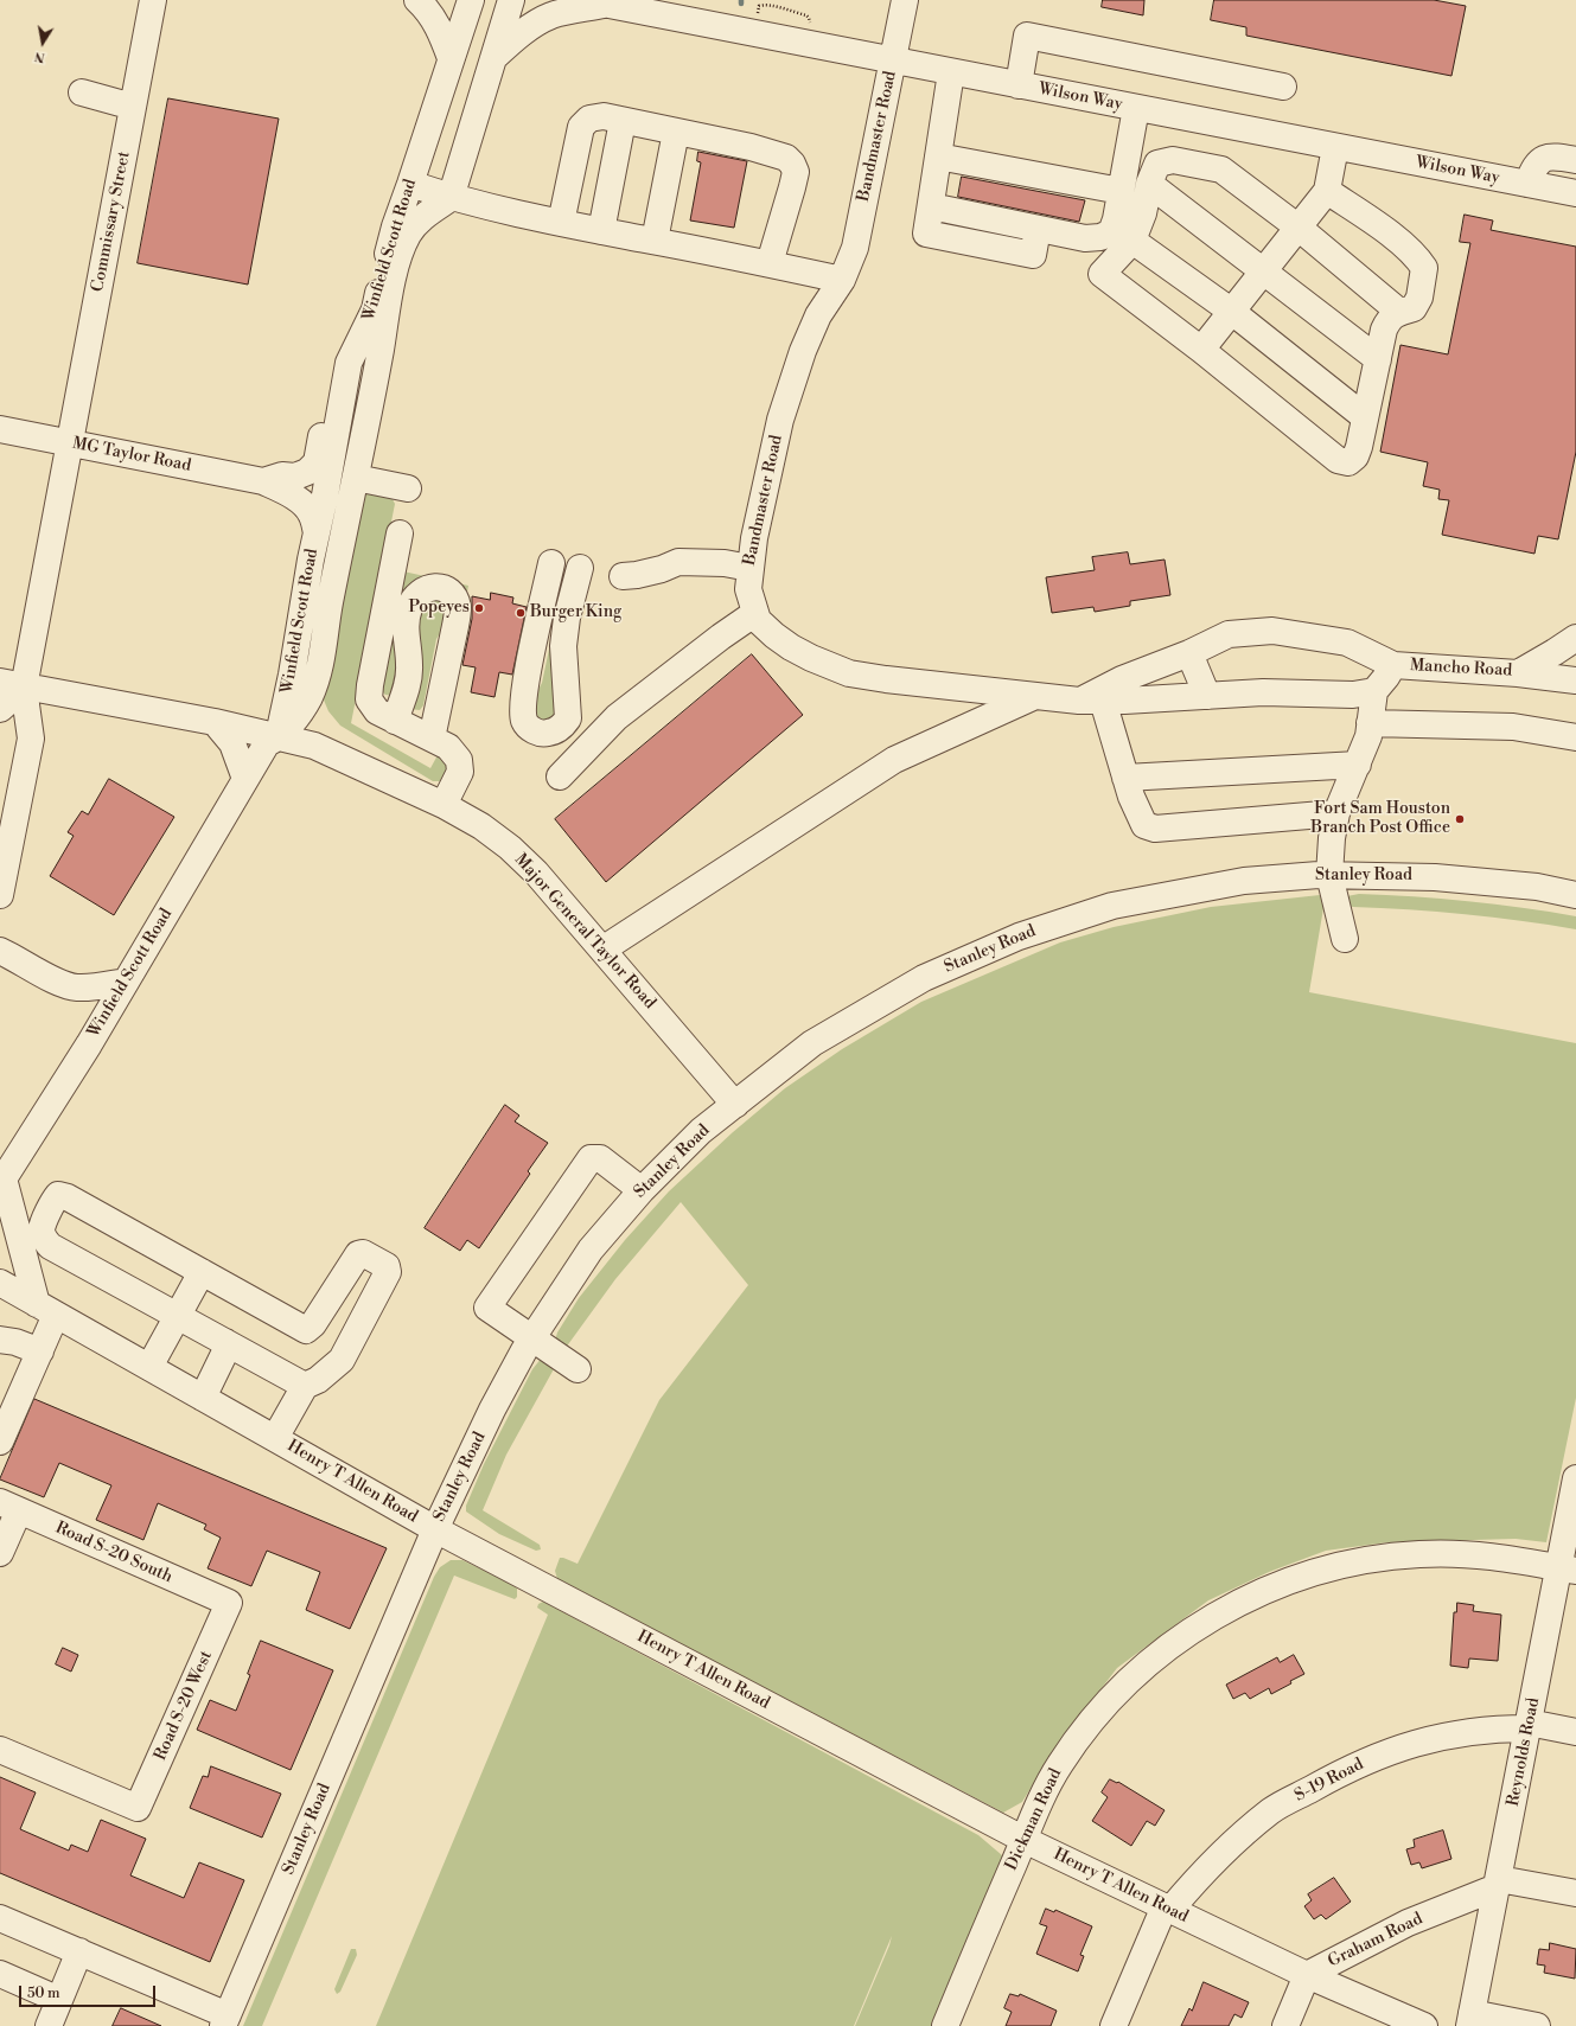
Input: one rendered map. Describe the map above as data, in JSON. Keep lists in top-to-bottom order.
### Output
{
  "streets": {
    "street": [
      "Wilson Way",
      "Bandmaster Road",
      "Commissary Street",
      "Winfield Scott Road",
      "MG Taylor Road",
      "Mancho Road",
      "Stanley Road",
      "Major General Taylor Road",
      "Henry T Allen Road",
      "Road S-20 South",
      "Road S-20 West",
      "Reynolds Road",
      "S-19 Road",
      "Dickman Road",
      "Graham Road"
    ]
  },
  "crossings": [
    ["Wilson Way", "Bandmaster Road"],
    ["Commissary Street", "MG Taylor Road"],
    ["Commissary Street", "Major General Taylor Road"],
    ["Winfield Scott Road", "Major General Taylor Road"],
    ["Stanley Road", "Major General Taylor Road"],
    ["Stanley Road", "Henry T Allen Road"],
    ["Henry T Allen Road", "S-19 Road"],
    ["Henry T Allen Road", "Dickman Road"],
    ["Henry T Allen Road", "Graham Road"],
    ["Road S-20 South", "Road S-20 West"],
    ["Reynolds Road", "S-19 Road"],
    ["Reynolds Road", "Dickman Road"],
    ["Reynolds Road", "Graham Road"]
  ],
  "places": ["Popeyes", "Burger King", "Fort Sam Houston Branch Post Office"],
  "scale_bar": "50 m",
  "north": "bottom"
}
